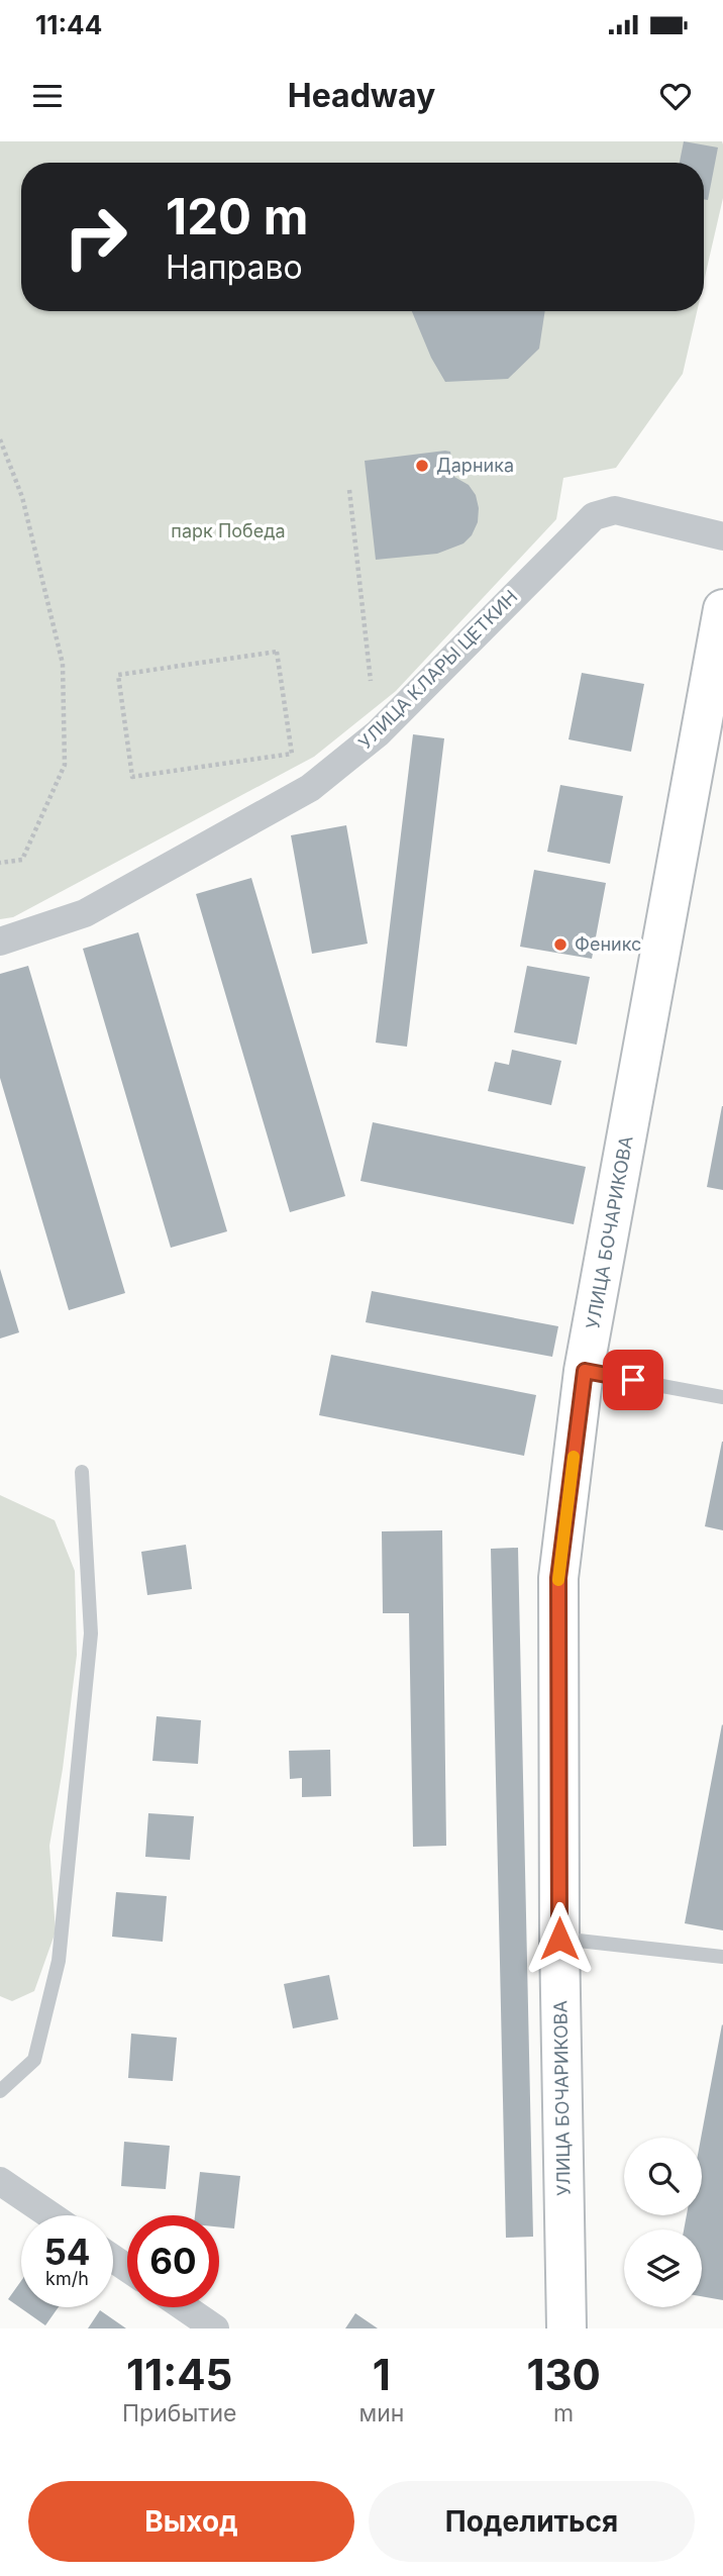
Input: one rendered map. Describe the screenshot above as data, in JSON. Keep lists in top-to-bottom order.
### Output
{
  "streets": {
    "main road": ["УЛИЦА БОЧАРИКОВА"],
    "street": ["УЛИЦА КЛАРЫ ЦЕТКИН"]
  },
  "parks": ["парк Победa"],
  "places": ["Дарника", "Феникс"],
  "page": {
    "status": "11:44",
    "header": "Headway",
    "turn": ["120 m", "Направо"],
    "speed": "54 km/h",
    "limit": "60",
    "eta": [
      "11:45",
      "Прибытие",
      "1",
      "мин",
      "130",
      "m"
    ],
    "buttons": ["Выход", "Поделиться"]
  }
}
